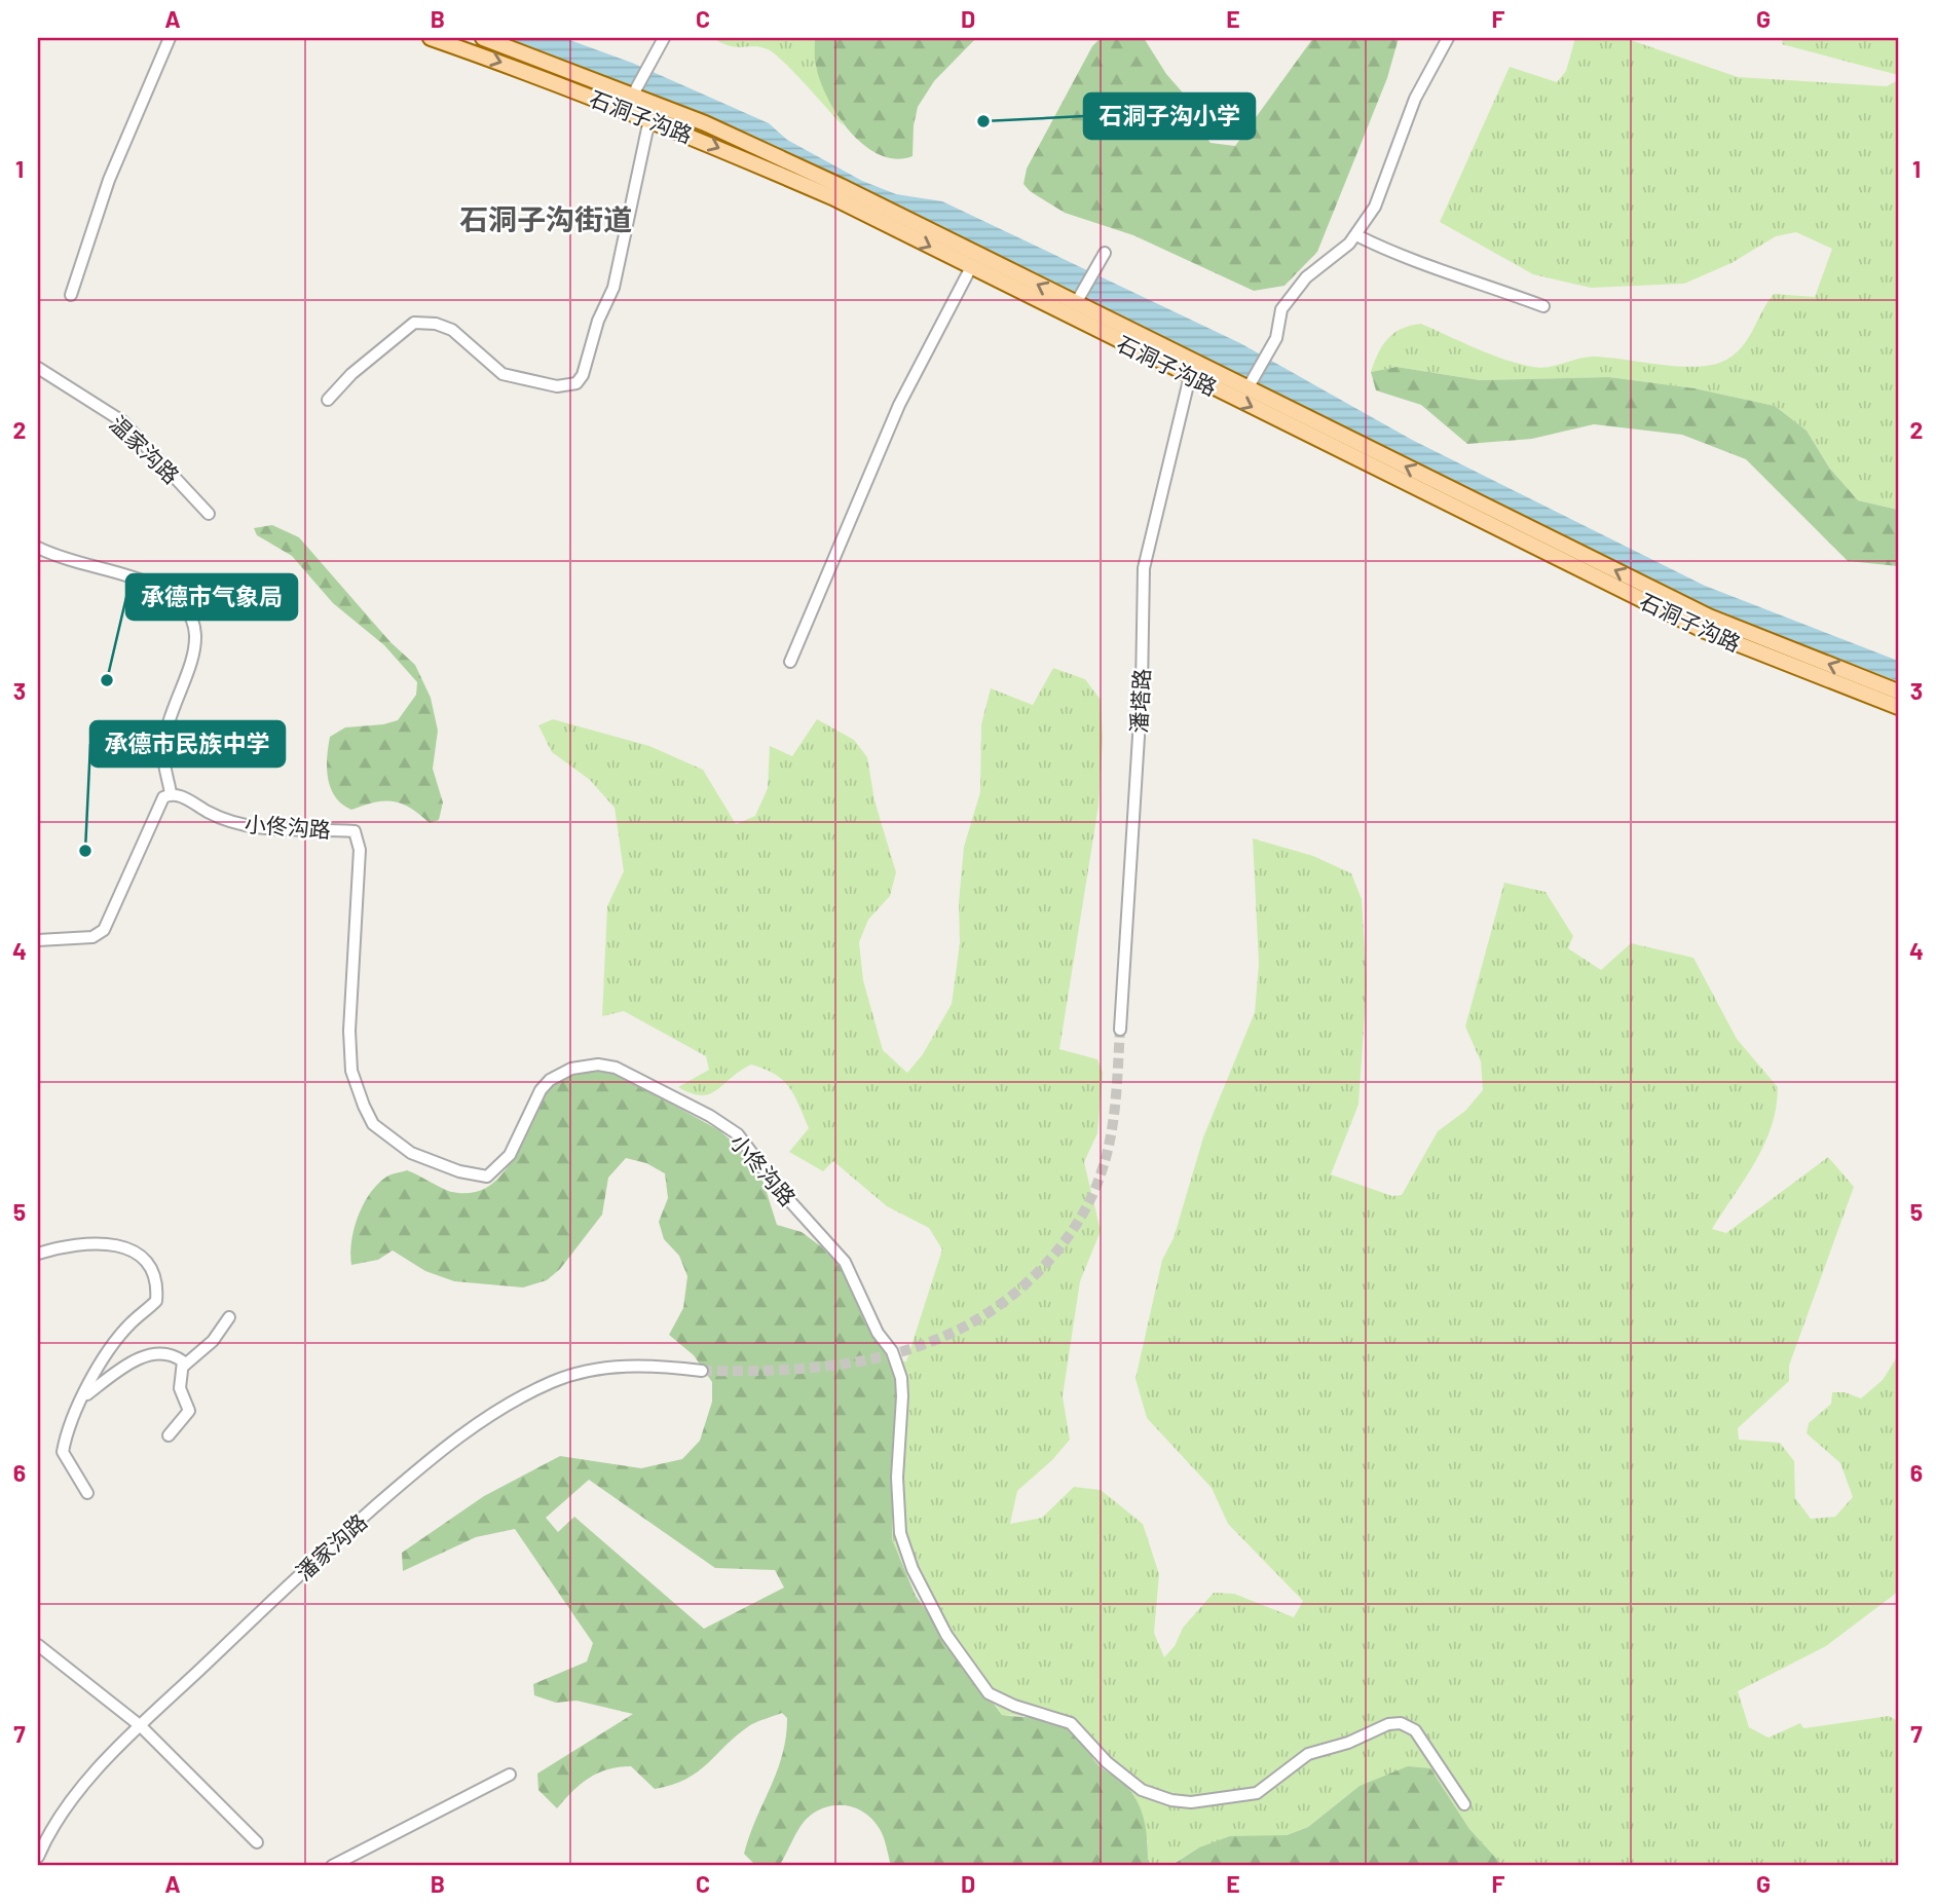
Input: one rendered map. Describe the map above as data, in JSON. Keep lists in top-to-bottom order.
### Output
{
  "streets": {
    "main road": ["石洞子沟路"],
    "street": [
      "温家沟路",
      "潘塔路",
      "小佟沟路",
      "潘家沟路"
    ]
  },
  "crossings": [
    ["石洞子沟路", "潘塔路"]
  ],
  "districts": ["石洞子沟街道"],
  "places": ["石洞子沟小学", "承德市气象局", "承德市民族中学"],
  "grid": {
    "columns": [
      "A",
      "B",
      "C",
      "D",
      "E",
      "F",
      "G"
    ],
    "rows": [
      "1",
      "2",
      "3",
      "4",
      "5",
      "6",
      "7"
    ]
  }
}
